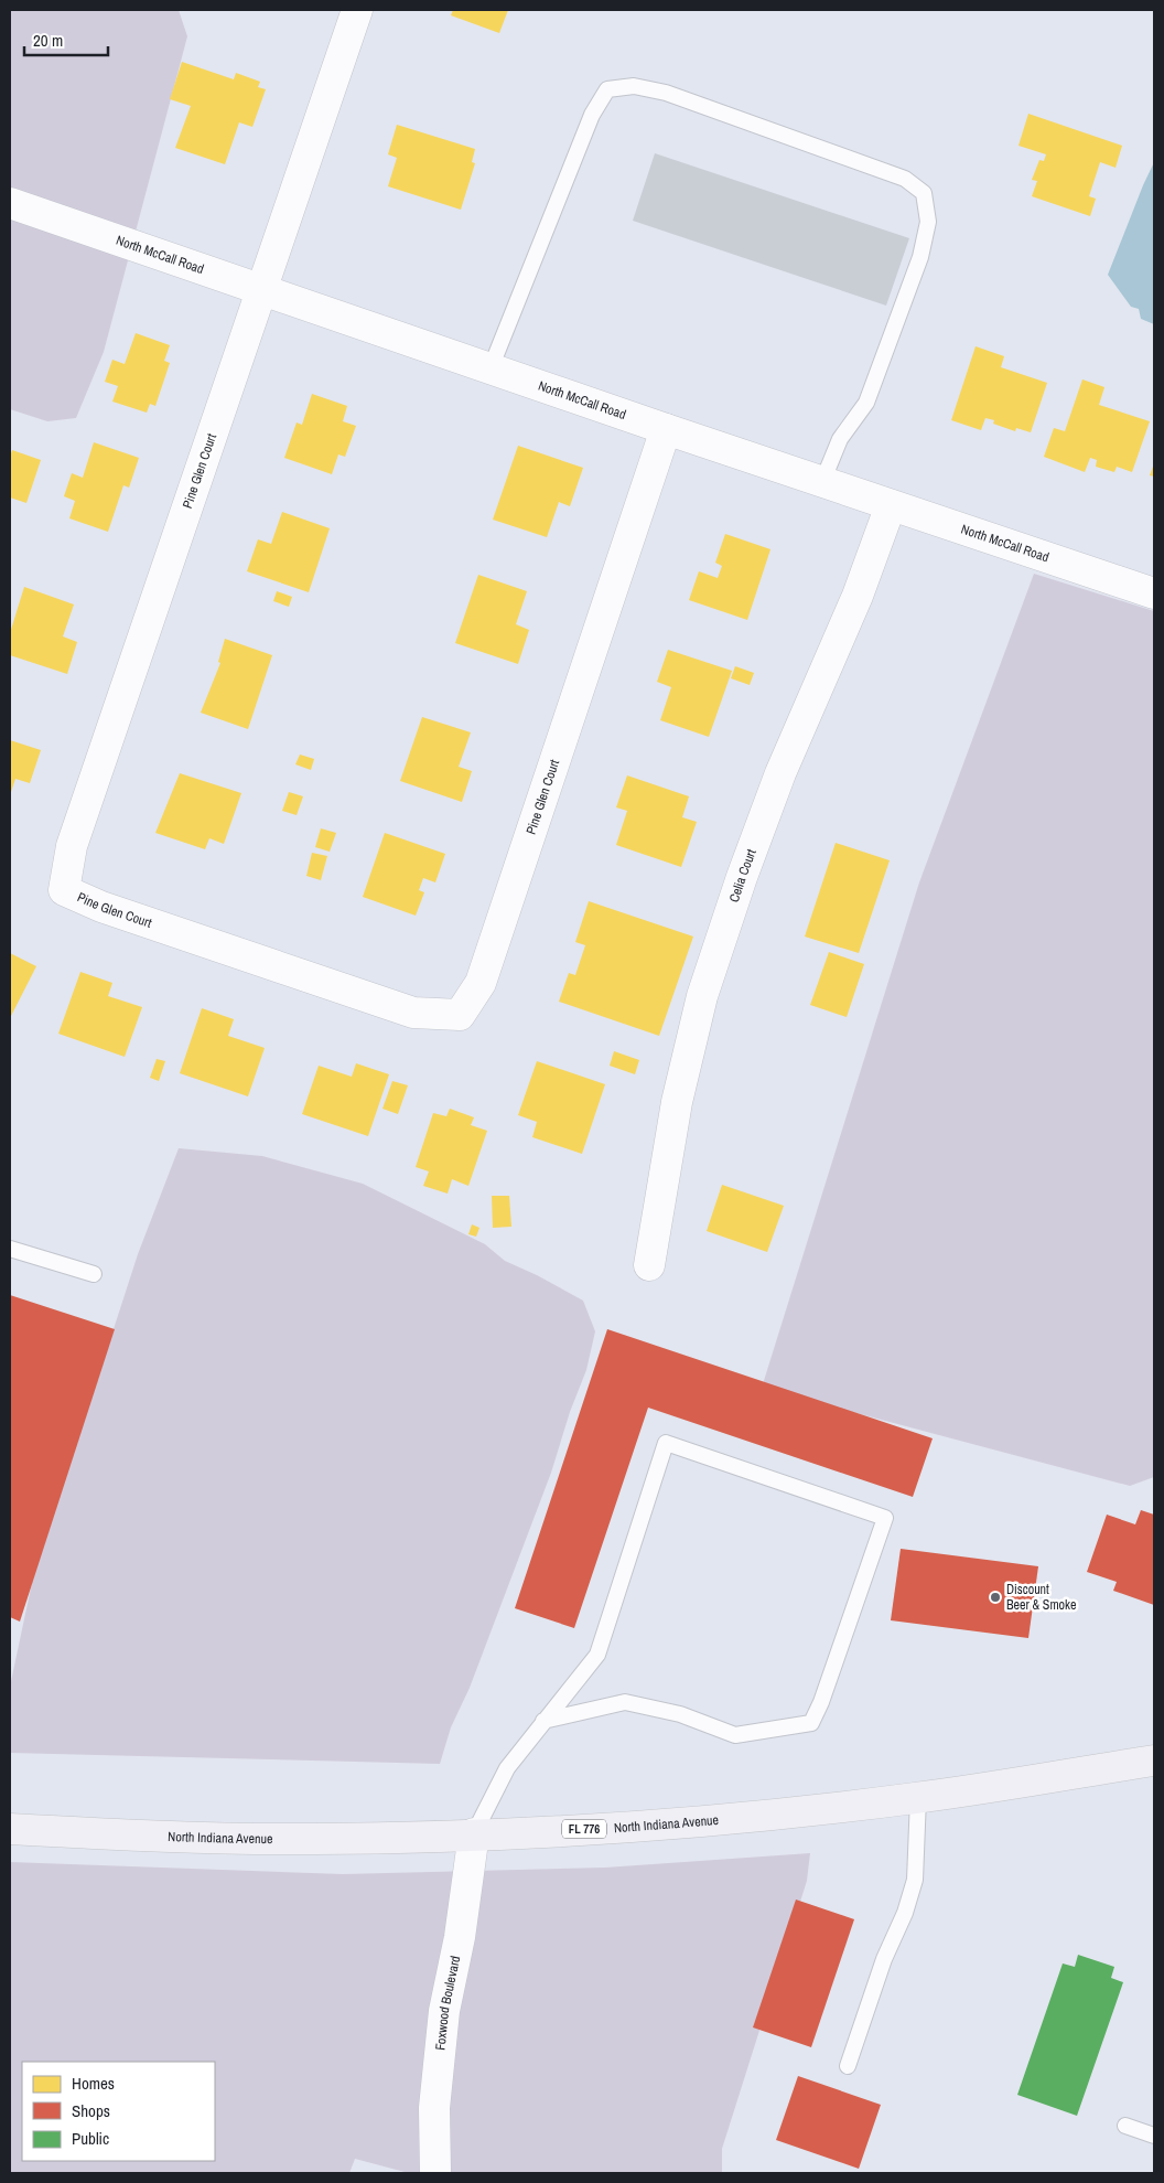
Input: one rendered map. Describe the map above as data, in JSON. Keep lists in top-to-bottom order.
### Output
{
  "streets": {
    "main road": ["North Indiana Avenue", "FL 776"],
    "street": [
      "North McCall Road",
      "Pine Glen Court",
      "Celia Court",
      "Foxwood Boulevard"
    ]
  },
  "crossings": [
    ["North McCall Road", "Pine Glen Court"],
    ["North McCall Road", "Celia Court"],
    ["North Indiana Avenue", "Foxwood Boulevard"]
  ],
  "places": ["Discount Beer & Smoke"],
  "legend": ["Homes", "Shops", "Public"],
  "scale_bar": "20 m"
}
